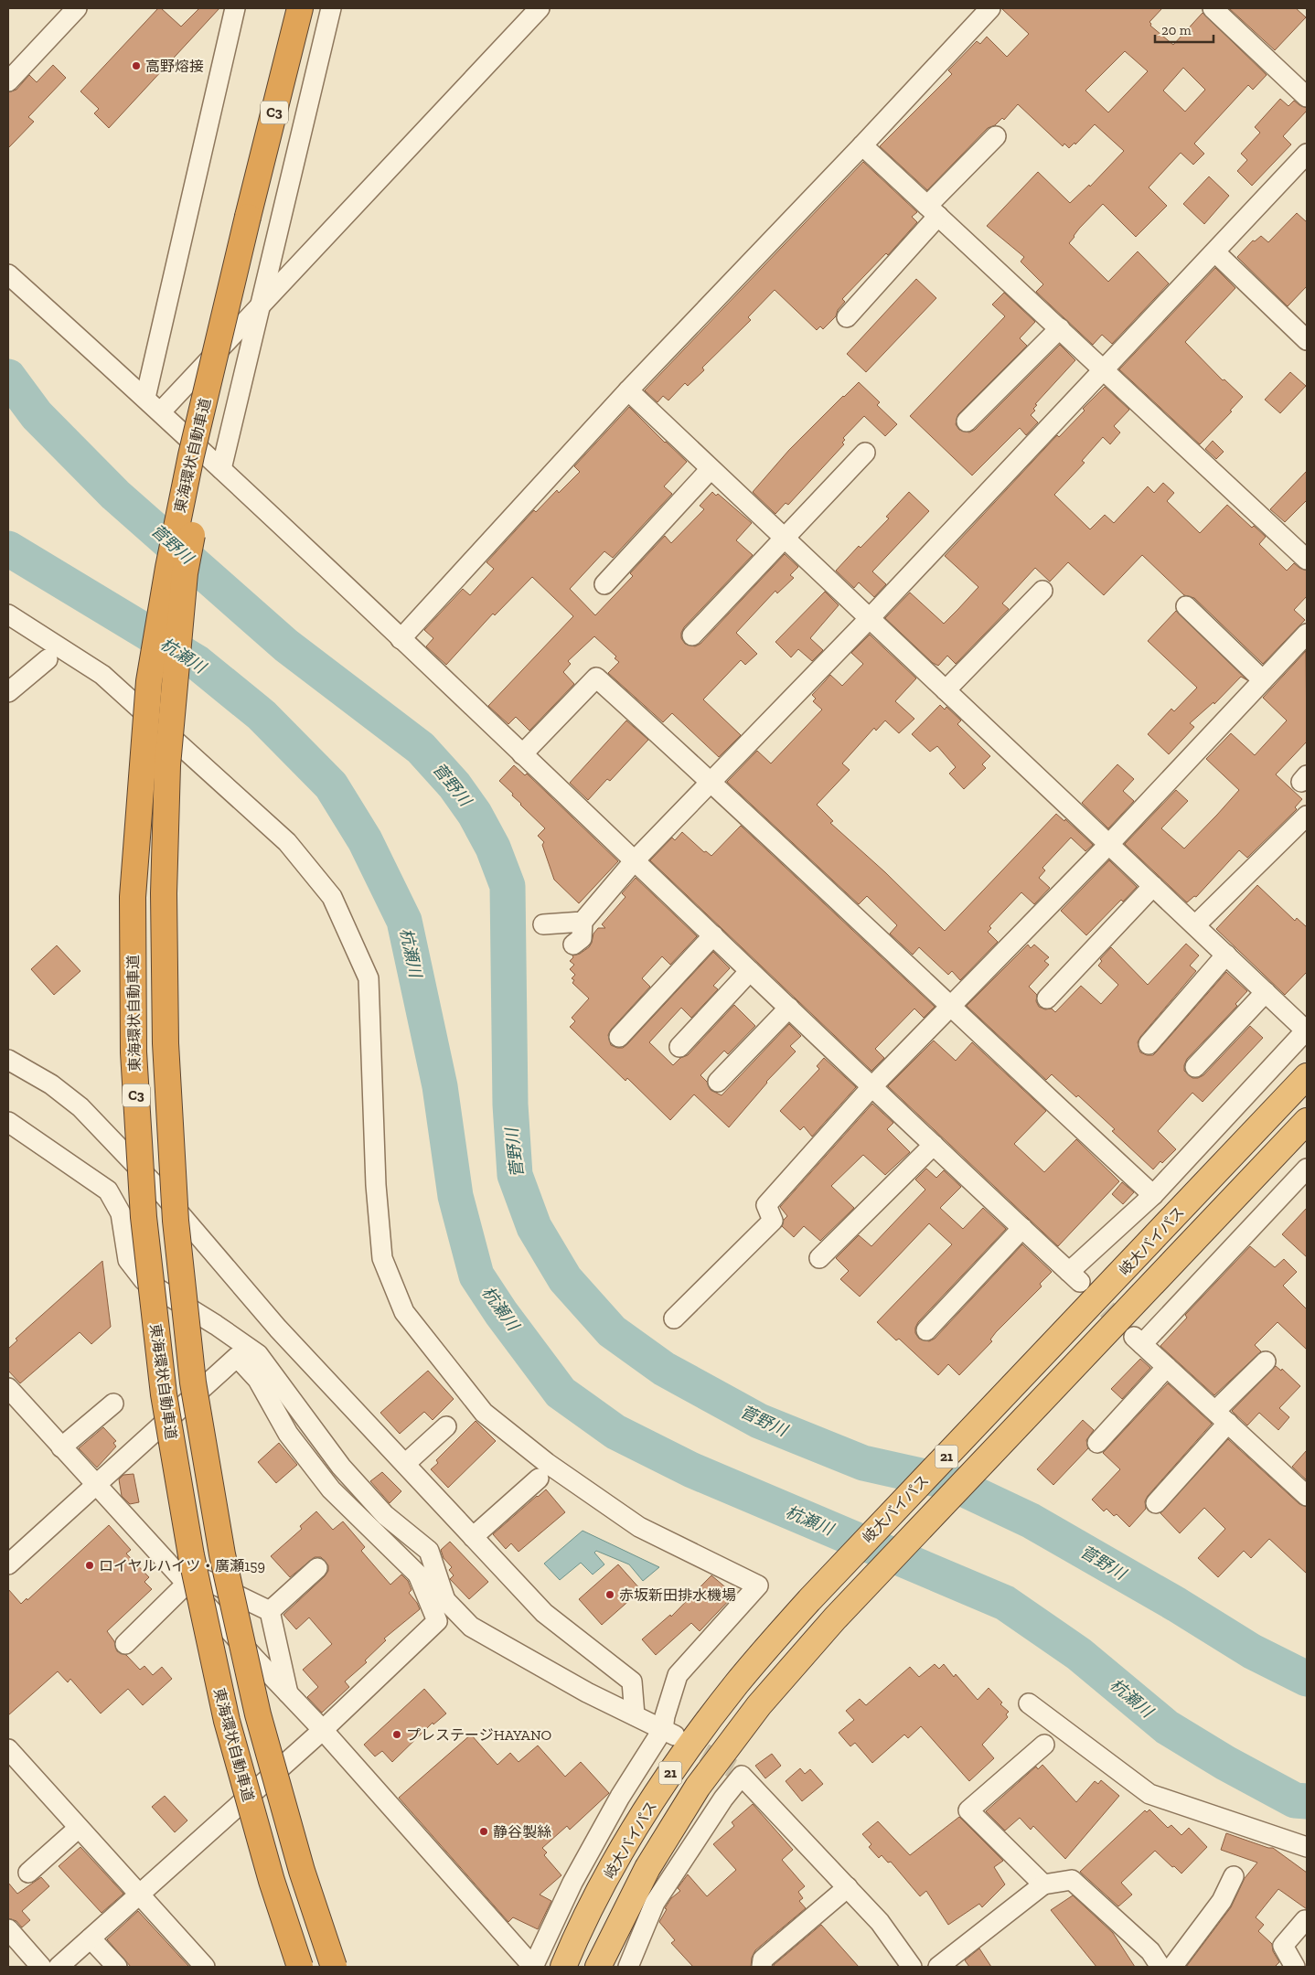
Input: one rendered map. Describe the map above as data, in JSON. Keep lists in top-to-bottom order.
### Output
{
  "streets": {
    "highway": [
      "C3",
      "東海環状自動車道",
      "岐大バイパス",
      "21"
    ]
  },
  "water": ["菅野川", "杭瀬川"],
  "places": [
    "高野熔接",
    "ロイヤルハイツ・廣瀬159",
    "赤坂新田排水機場",
    "プレステージHAYANO",
    "静谷製絲"
  ],
  "scale_bar": "20 m"
}
